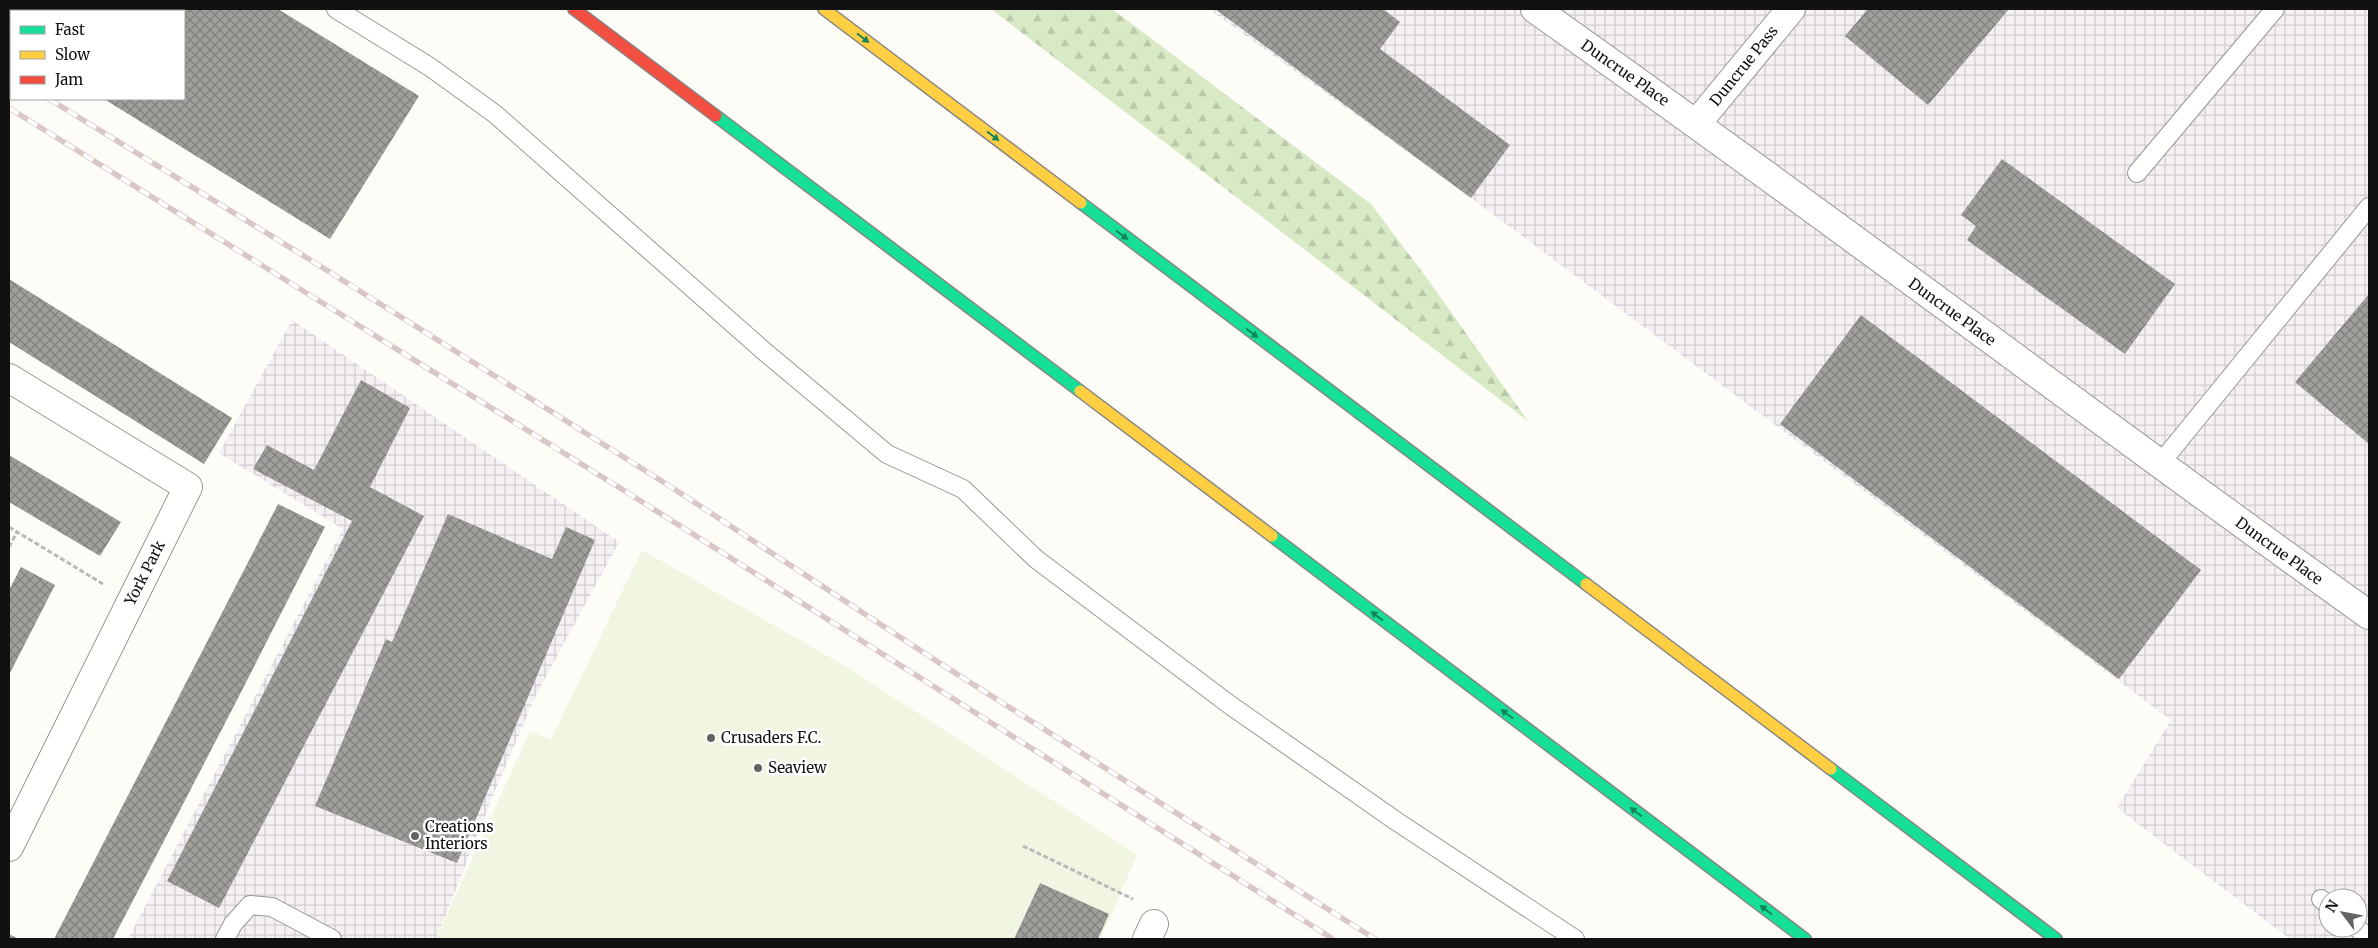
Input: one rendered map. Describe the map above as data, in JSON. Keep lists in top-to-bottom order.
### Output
{
  "streets": {
    "street": ["Duncrue Pass", "Duncrue Place", "York Park"]
  },
  "crossings": [
    ["Duncrue Pass", "Duncrue Place"]
  ],
  "places": ["Crusaders F.C.", "Seaview", "Creations Interiors"],
  "legend": ["Fast", "Slow", "Jam"],
  "north": "top left"
}
